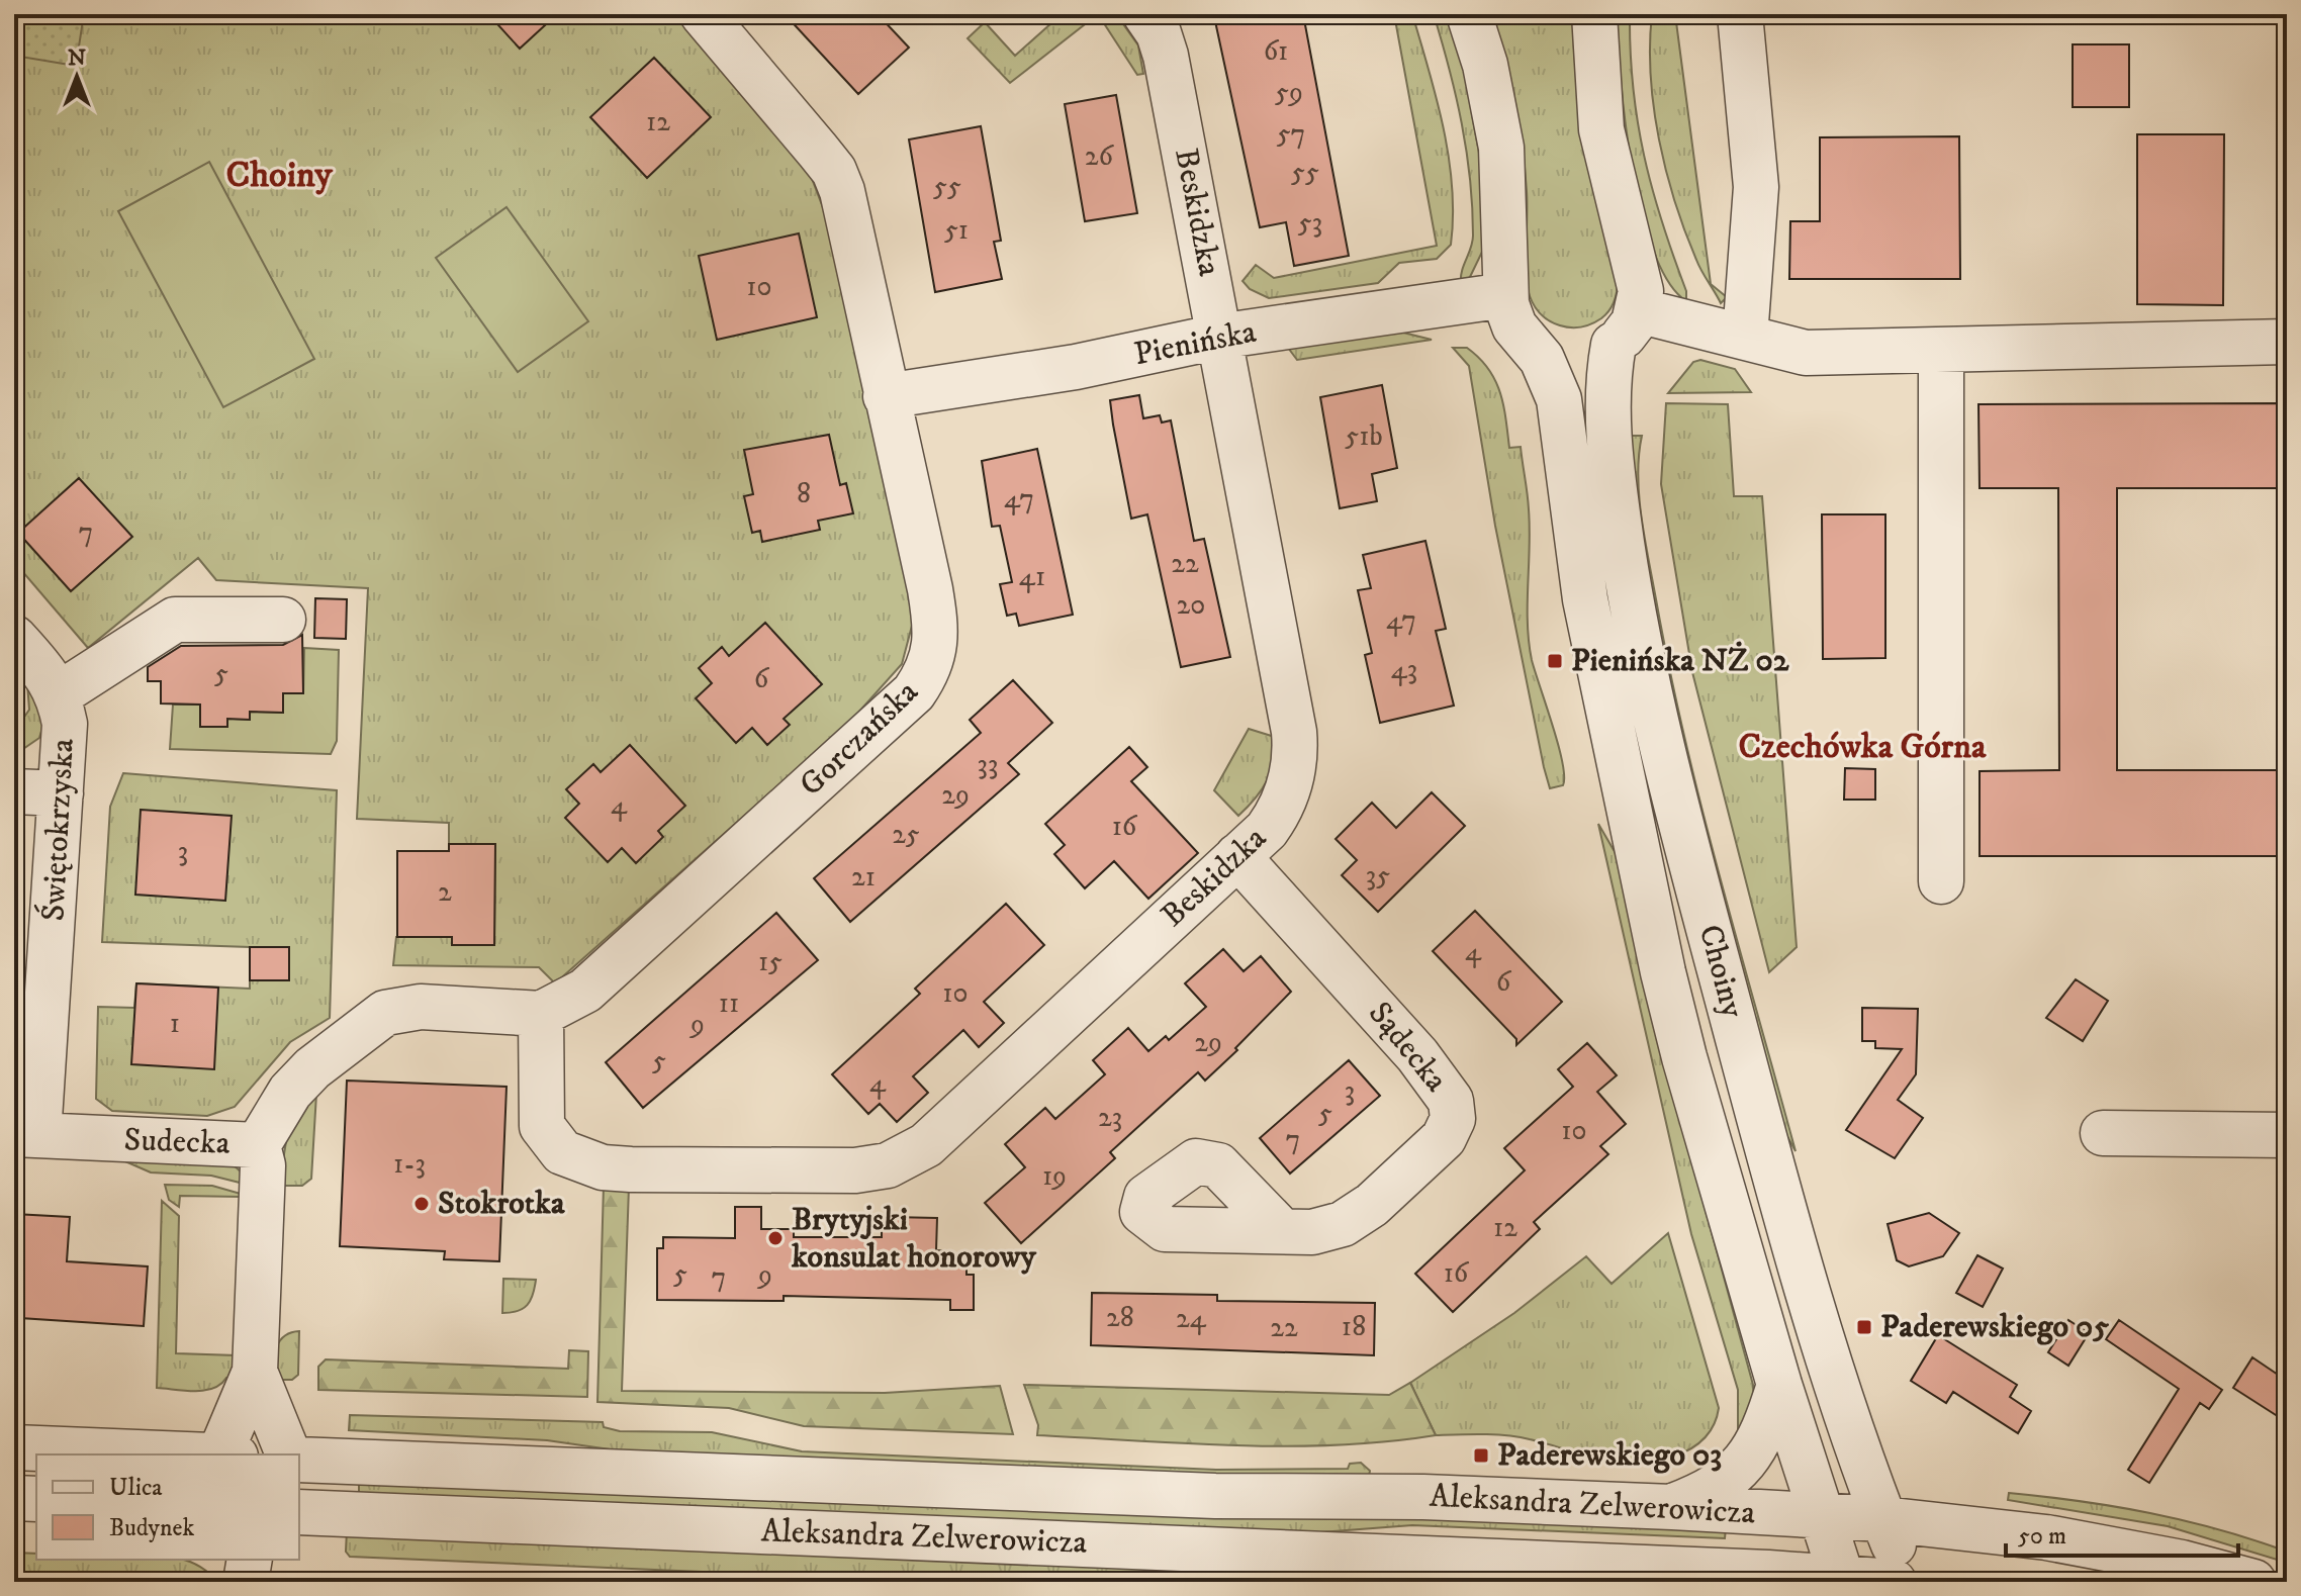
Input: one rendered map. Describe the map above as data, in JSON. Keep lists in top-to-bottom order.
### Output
{
  "streets": {
    "street": [
      "Beskidzka",
      "Pienińska",
      "Gorczańska",
      "Świętokrzyska",
      "Choiny",
      "Sądecka",
      "Sudecka",
      "Aleksandra Zelwerowicza"
    ]
  },
  "crossings": [
    ["Beskidzka", "Pienińska"],
    ["Beskidzka", "Gorczańska"],
    ["Beskidzka", "Sądecka"],
    ["Pienińska", "Gorczańska"],
    ["Pienińska", "Choiny"],
    ["Świętokrzyska", "Sudecka"],
    ["Choiny", "Aleksandra Zelwerowicza"]
  ],
  "districts": ["Choiny", "Czechówka Górna"],
  "places": {
    "transit": ["Pienińska NŻ 02", "Paderewskiego 05", "Paderewskiego 03"],
    "other": ["Stokrotka", "Brytyjski konsulat honorowy"]
  },
  "house_numbers": [
    "61",
    "59",
    "12",
    "57",
    "26",
    "55",
    "55",
    "53",
    "51",
    "10",
    "51b",
    "8",
    "47",
    "7",
    "22",
    "41",
    "20",
    "47",
    "43",
    "5",
    "6",
    "33",
    "29",
    "4",
    "16",
    "25",
    "3",
    "35",
    "21",
    "2",
    "4",
    "15",
    "6",
    "10",
    "11",
    "1",
    "9",
    "29",
    "5",
    "4",
    "3",
    "5",
    "23",
    "10",
    "7",
    "1-3",
    "19",
    "12",
    "16",
    "5",
    "9",
    "7",
    "28",
    "24",
    "18",
    "22"
  ],
  "legend": ["Ulica", "Budynek"],
  "scale_bar": "50 m",
  "north": "top"
}
